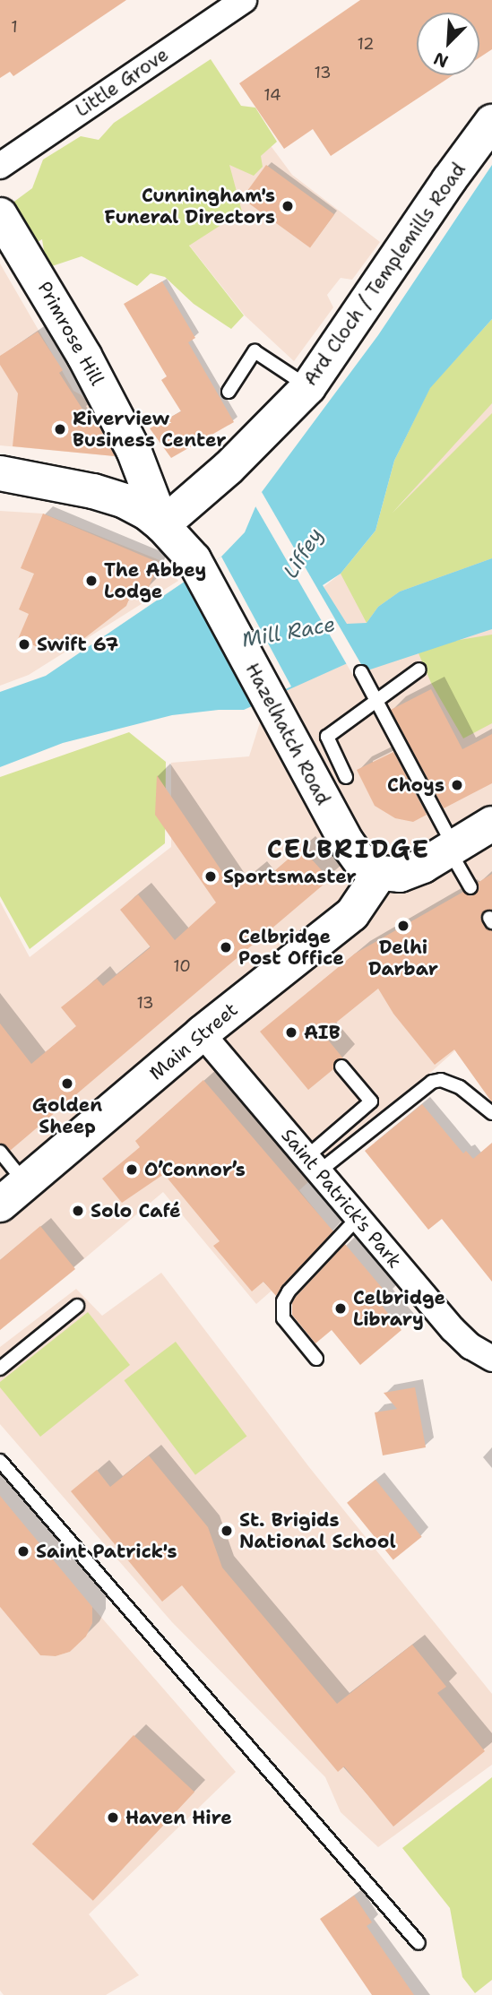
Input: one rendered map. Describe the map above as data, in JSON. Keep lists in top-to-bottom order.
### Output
{
  "streets": {
    "main road": [
      "Ard Cloch / Templemills Road",
      "Primrose Hill",
      "Hazelhatch Road",
      "Main Street"
    ],
    "street": ["Little Grove", "Saint Patrick's Park"]
  },
  "crossings": [
    ["Ard Cloch / Templemills Road", "Primrose Hill"],
    ["Ard Cloch / Templemills Road", "Hazelhatch Road"],
    ["Primrose Hill", "Hazelhatch Road"],
    ["Hazelhatch Road", "Main Street"],
    ["Main Street", "Saint Patrick's Park"]
  ],
  "districts": ["CELBRIDGE"],
  "water": ["Liffey", "Mill Race"],
  "places": [
    "Cunningham's Funeral Directors",
    "Riverview Business Center",
    "The Abbey Lodge",
    "Swift 67",
    "Choys",
    "Sportsmaster",
    "Delhi Darbar",
    "Celbridge Post Office",
    "AIB",
    "Golden Sheep",
    "O’Connor’s",
    "Solo Café",
    "Celbridge Library",
    "St. Brigids National School",
    "Saint Patrick's",
    "Haven Hire"
  ],
  "house_numbers": [
    "1",
    "12",
    "13",
    "14",
    "10",
    "13"
  ],
  "north": "bottom left"
}
